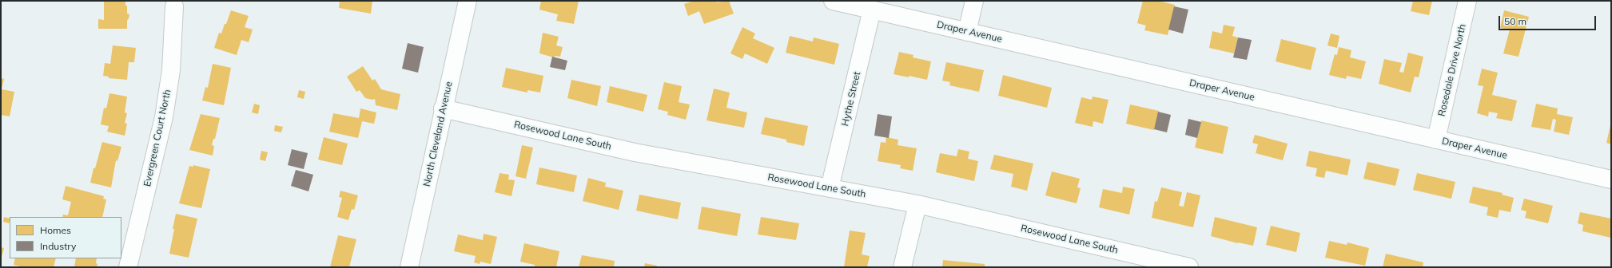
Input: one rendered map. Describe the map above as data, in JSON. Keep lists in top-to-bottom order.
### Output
{
  "streets": {
    "street": [
      "Draper Avenue",
      "Rosedale Drive North",
      "Hythe Street",
      "North Cleveland Avenue",
      "Rosewood Lane South",
      "Evergreen Court North"
    ]
  },
  "crossings": [
    ["Draper Avenue", "Rosedale Drive North"],
    ["Draper Avenue", "Hythe Street"],
    ["Hythe Street", "Rosewood Lane South"],
    ["North Cleveland Avenue", "Rosewood Lane South"]
  ],
  "legend": ["Homes", "Industry"],
  "scale_bar": "50 m"
}
